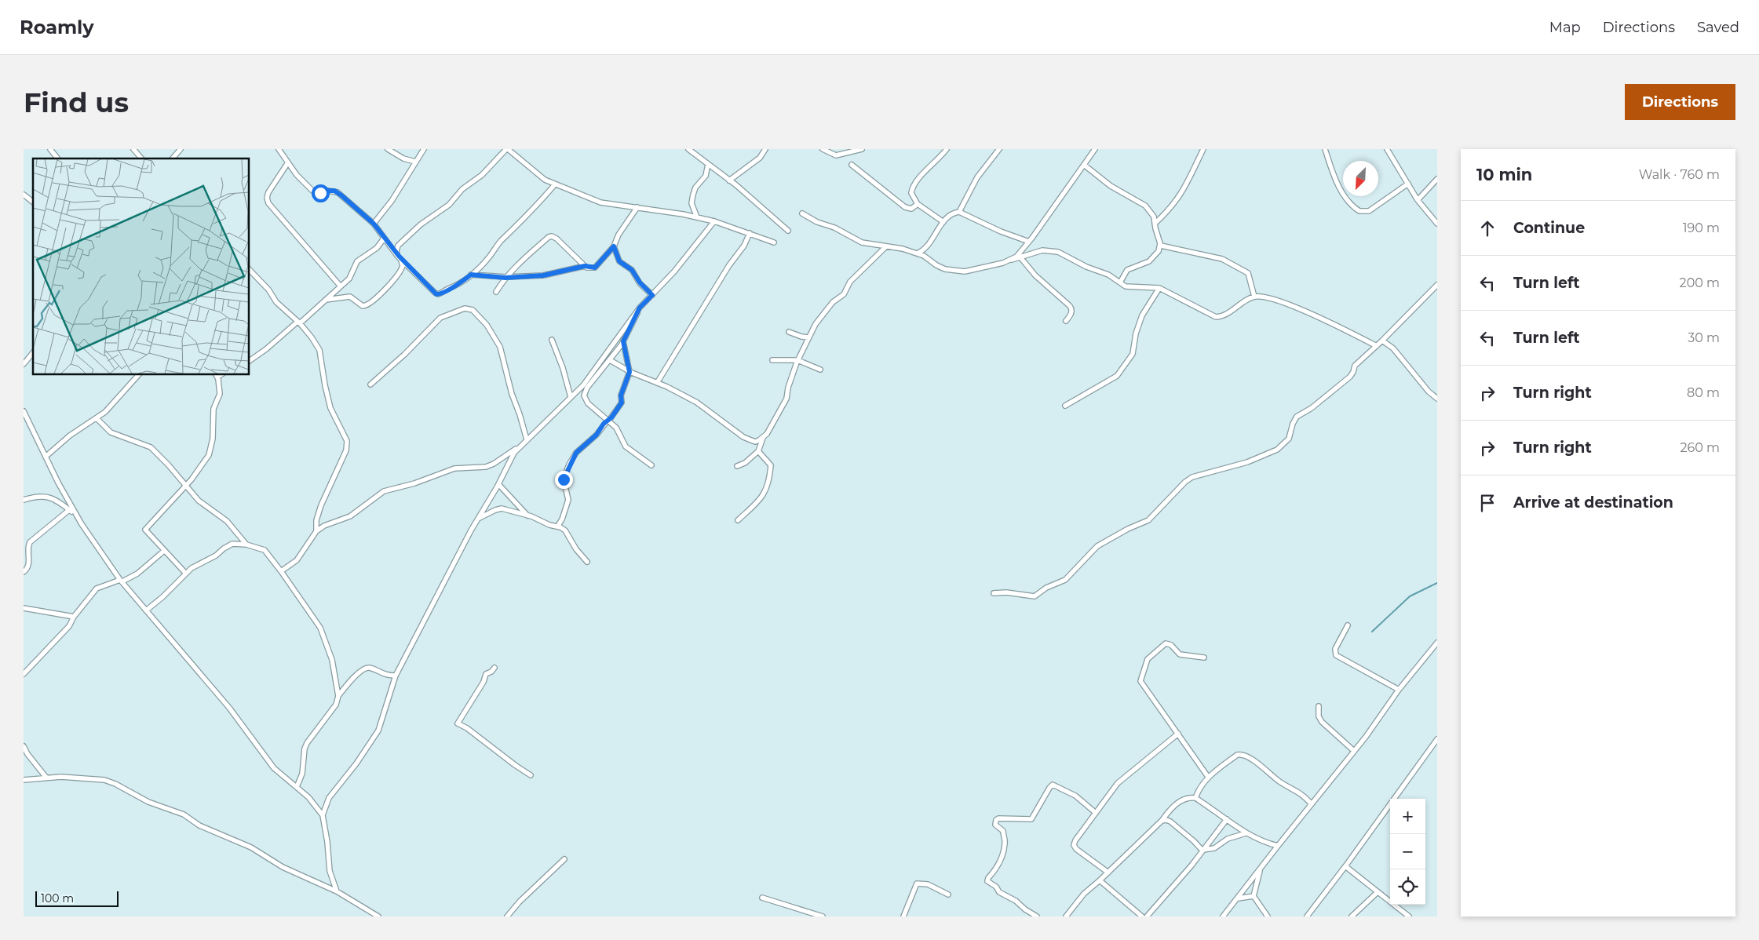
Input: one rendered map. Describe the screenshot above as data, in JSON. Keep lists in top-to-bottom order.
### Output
{
  "scale_bar": "100 m",
  "north": "bottom left",
  "page": {
    "header": "Roamly",
    "nav": ["Map", "Directions", "Saved"],
    "buttons": "Directions",
    "title": "Find us",
    "heading": ["10 min", "Walk · 760 m"],
    "list": [
      ["Continue", "190 m"],
      ["Turn left", "200 m"],
      ["Turn left", "30 m"],
      ["Turn right", "80 m"],
      ["Turn right", "260 m"],
      "Arrive at destination"
    ],
    "map_buttons": ["+", "−"],
    "scale": "100 m"
  }
}
